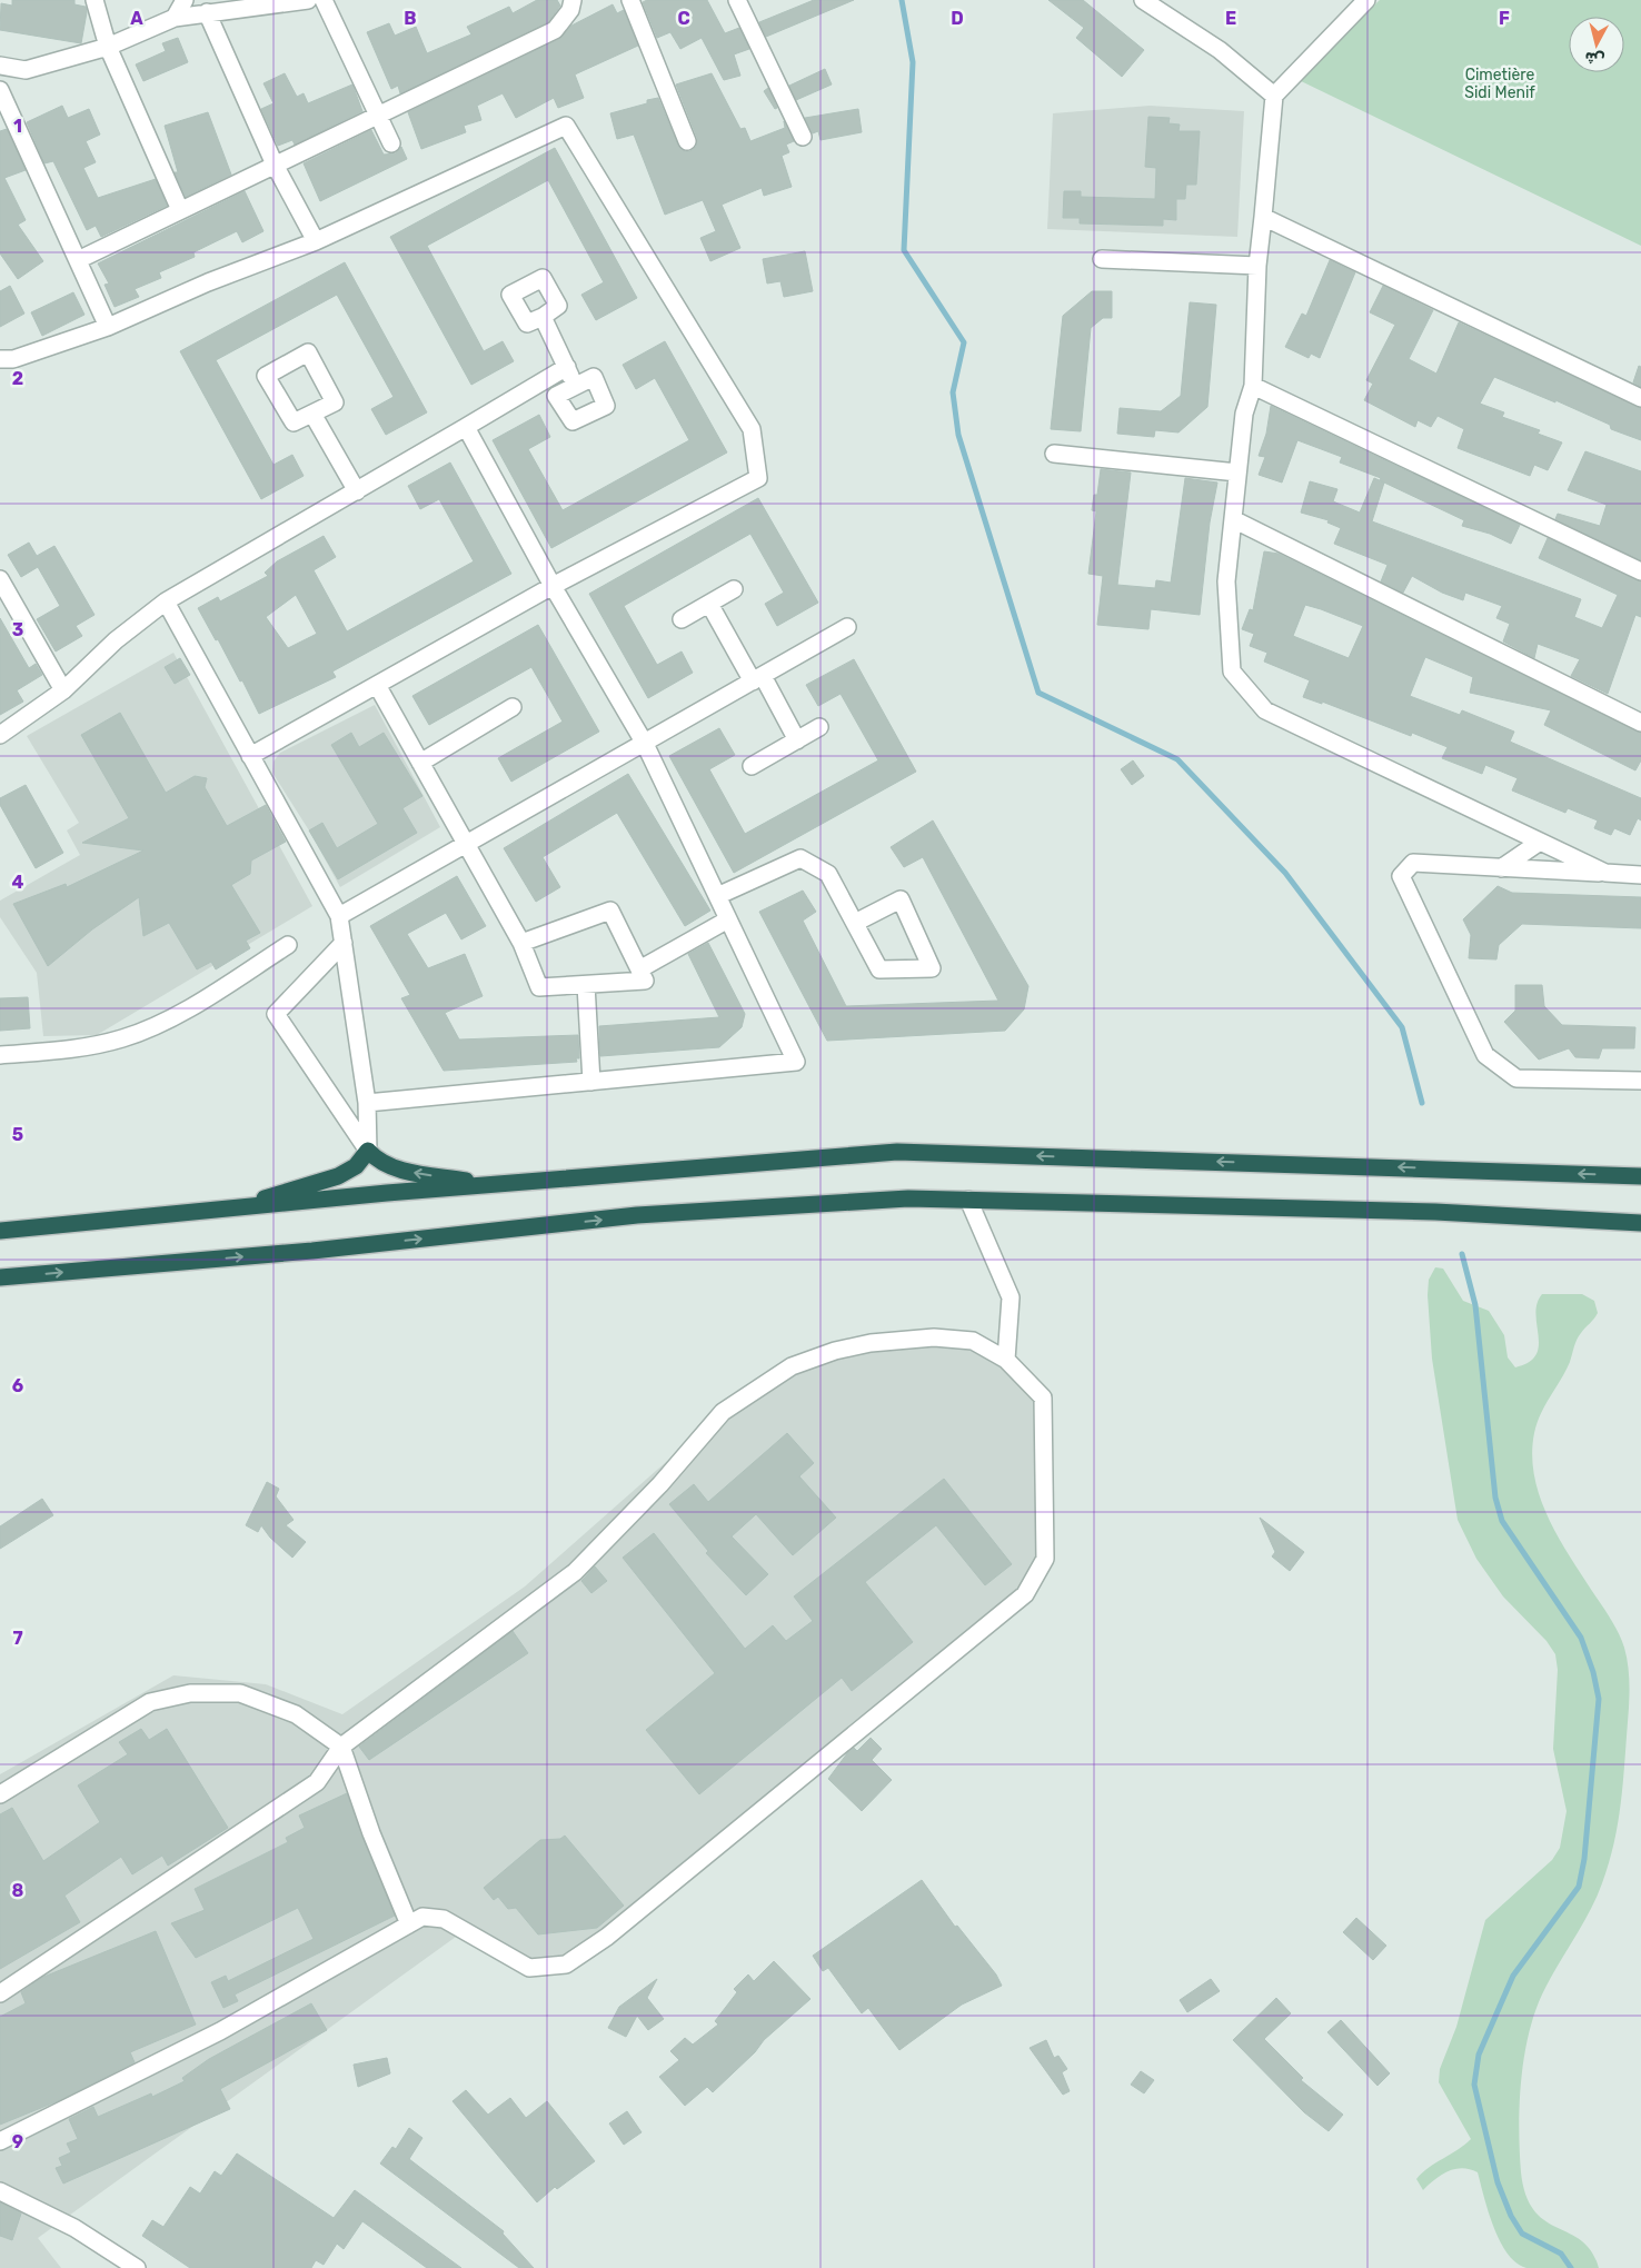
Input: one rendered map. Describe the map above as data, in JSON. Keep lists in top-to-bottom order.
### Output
{
  "parks": ["Cimetière Sidi Menif"],
  "north": "bottom",
  "grid": {
    "columns": [
      "A",
      "B",
      "C",
      "D",
      "E",
      "F"
    ],
    "rows": [
      "1",
      "2",
      "3",
      "4",
      "5",
      "6",
      "7",
      "8",
      "9"
    ]
  }
}
